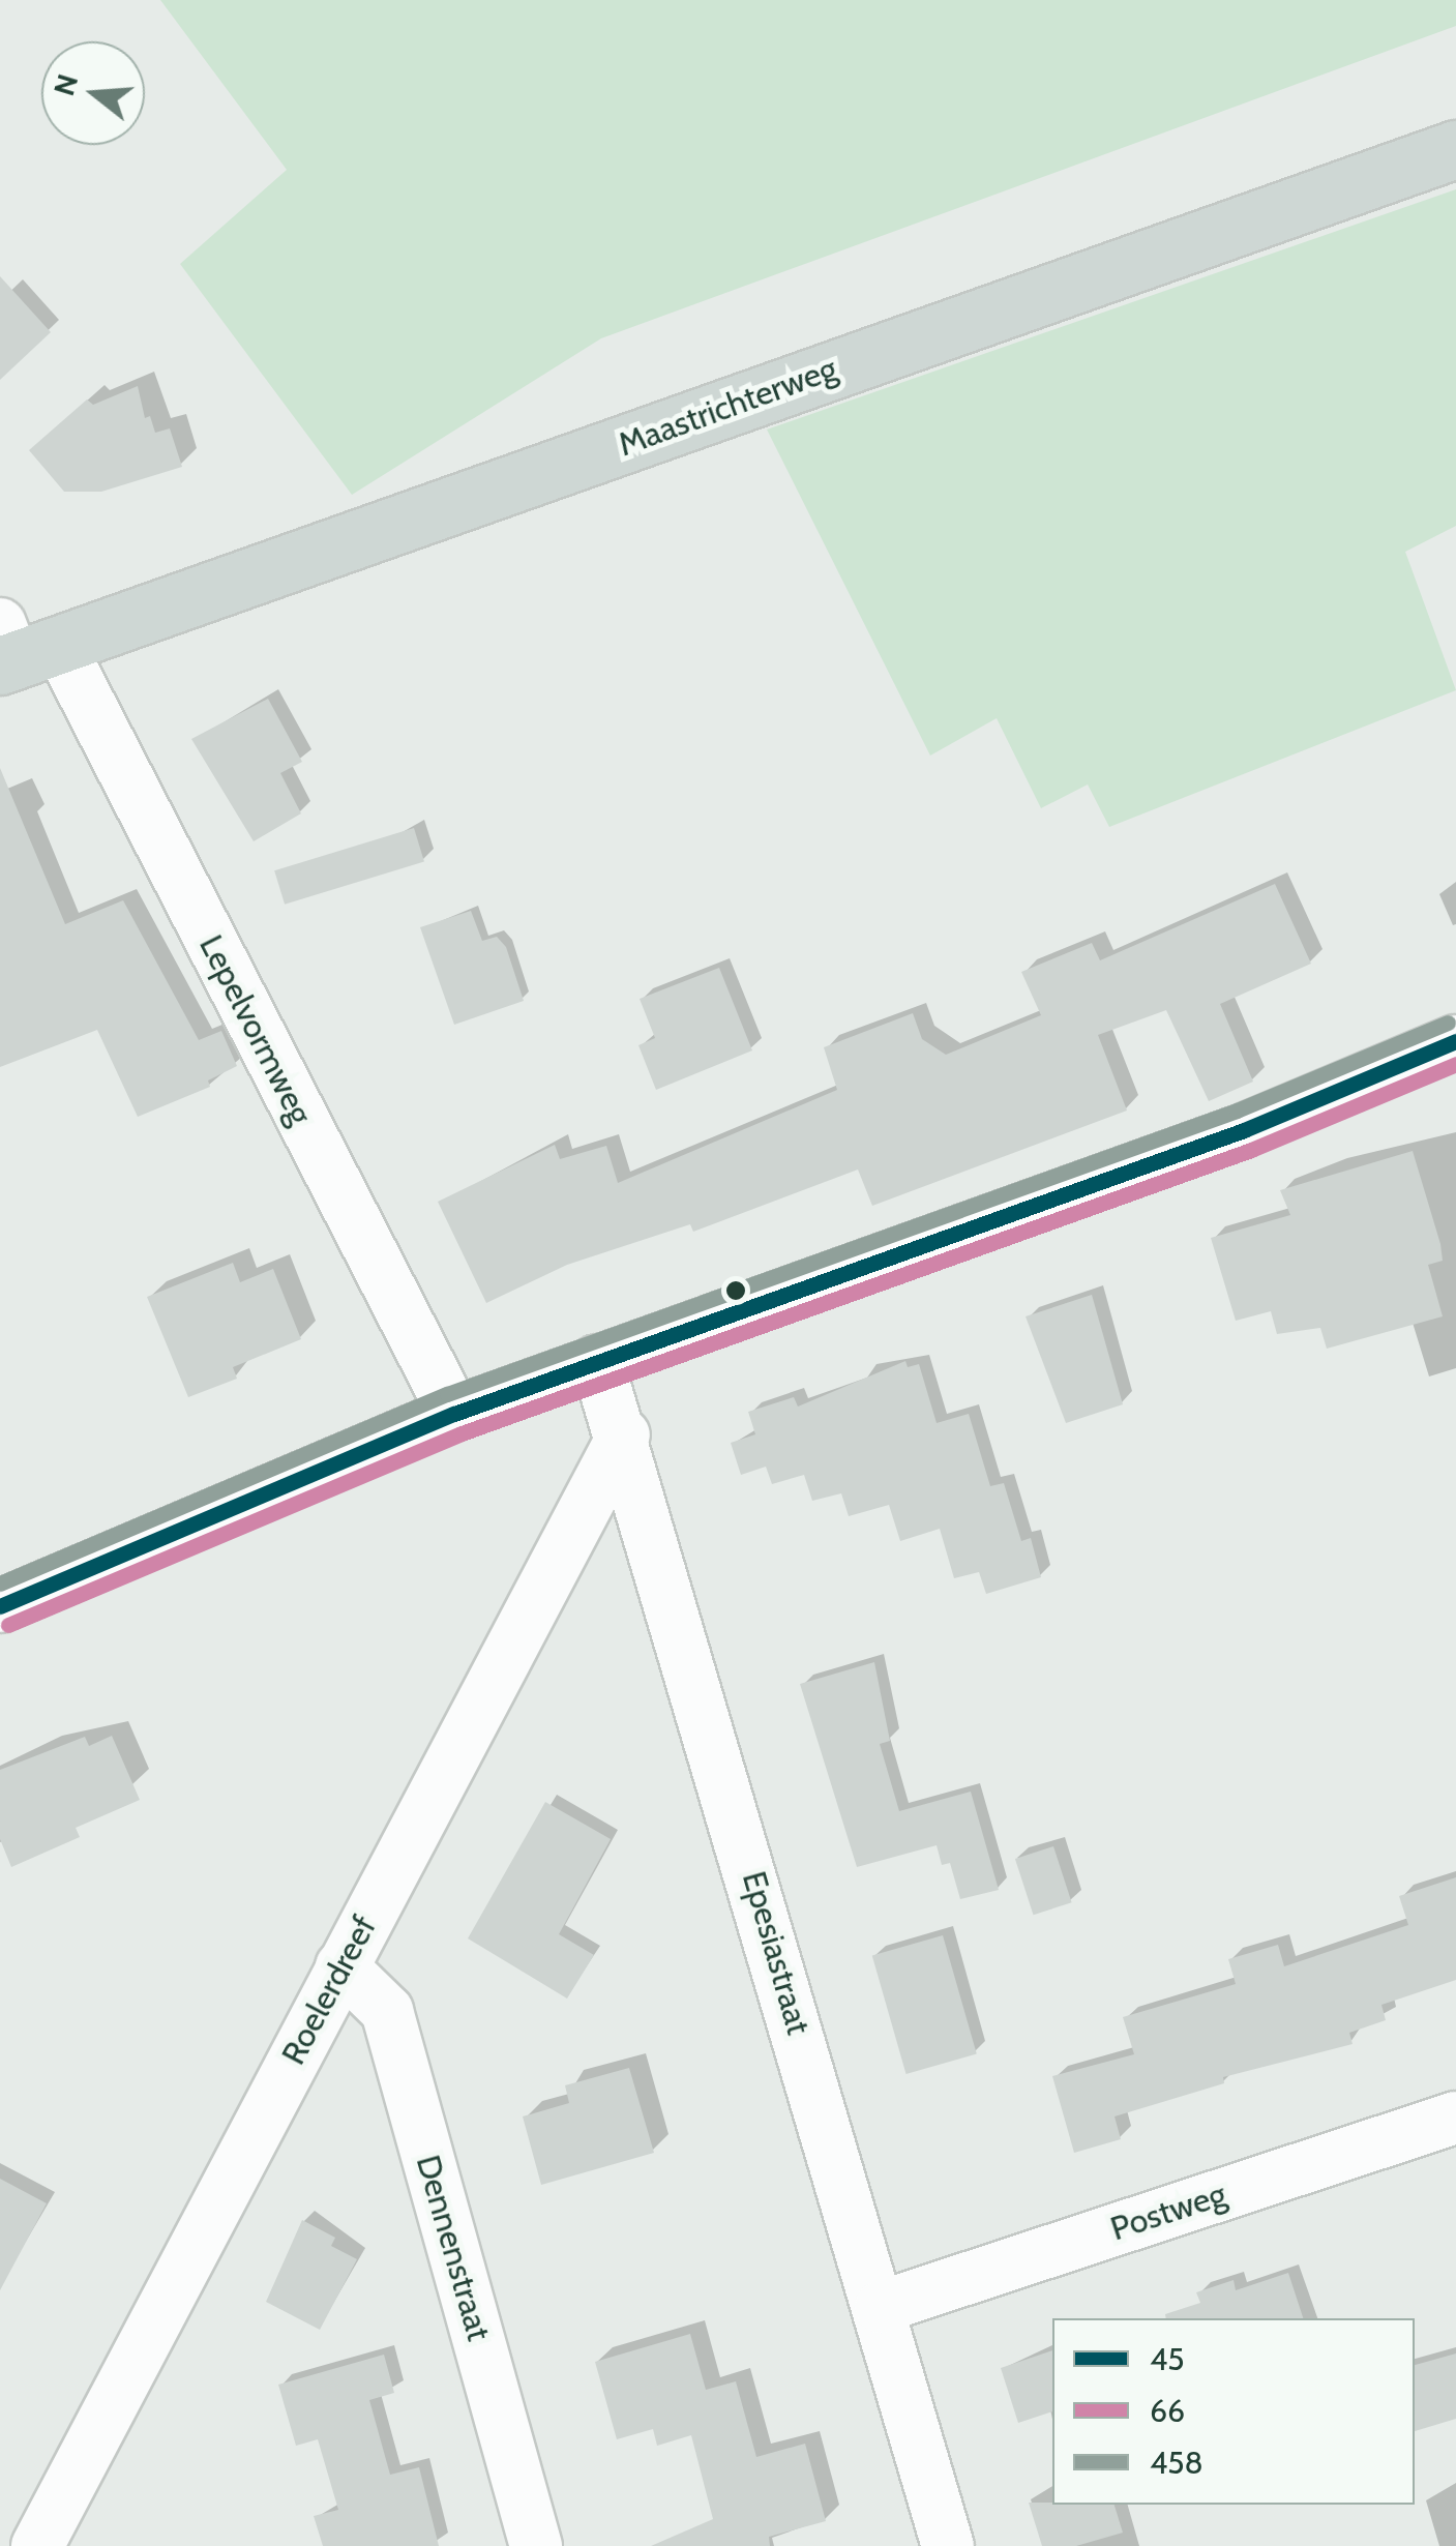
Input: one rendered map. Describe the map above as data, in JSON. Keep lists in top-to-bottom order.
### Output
{
  "streets": {
    "main road": ["Maastrichterweg"],
    "street": [
      "Lepelvormweg",
      "Epesiastraat",
      "Roelerdreef",
      "Postweg",
      "Dennenstraat"
    ]
  },
  "crossings": [
    ["Maastrichterweg", "Lepelvormweg"],
    ["Epesiastraat", "Roelerdreef"],
    ["Epesiastraat", "Postweg"],
    ["Roelerdreef", "Dennenstraat"]
  ],
  "lines": ["transit line 458", "transit line 45", "transit line 66"],
  "legend": ["45", "66", "458"],
  "north": "left"
}
